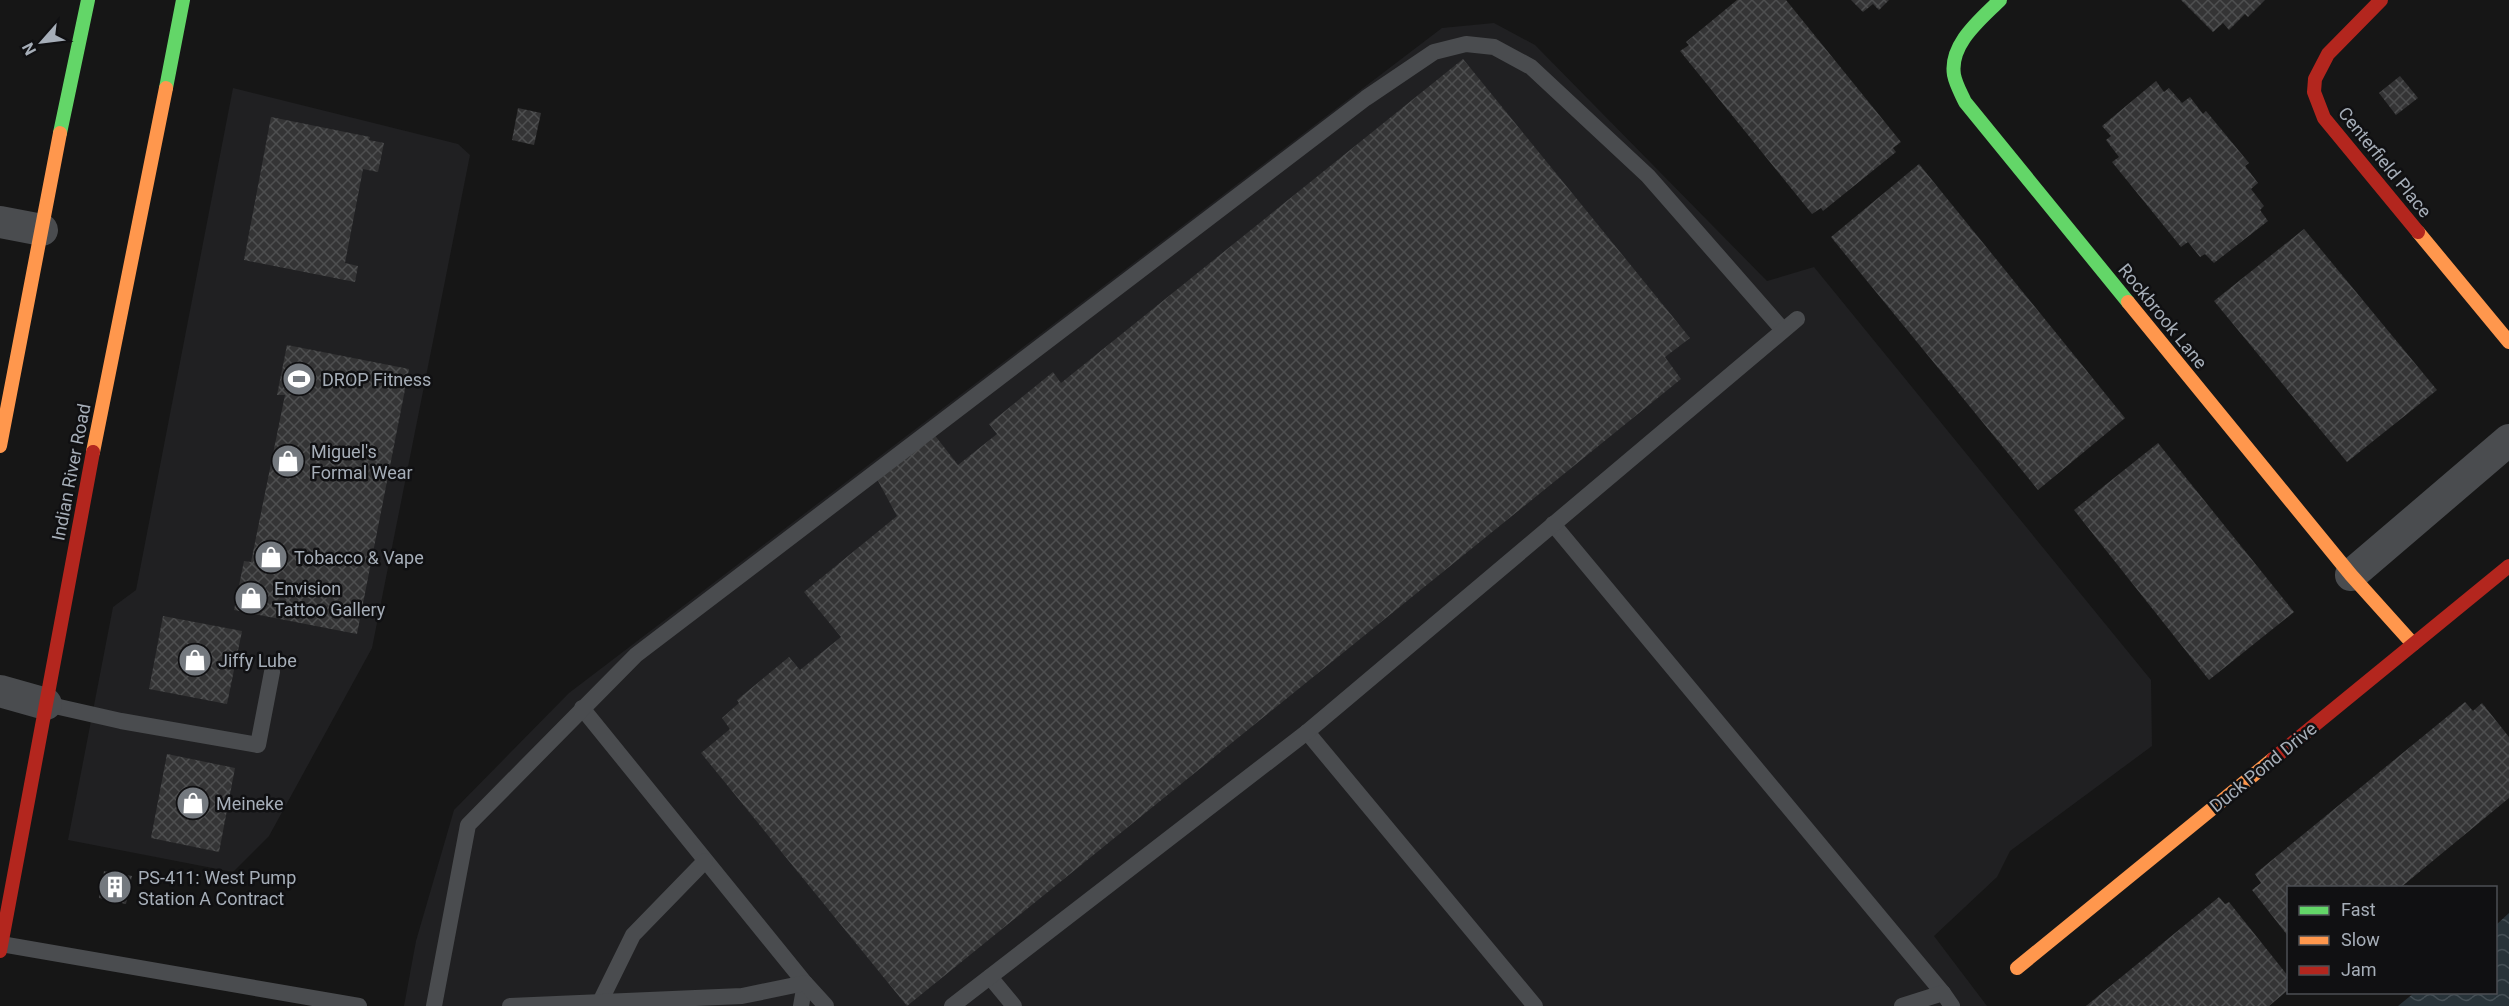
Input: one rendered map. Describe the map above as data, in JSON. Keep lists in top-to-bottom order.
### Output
{
  "streets": {
    "street": [
      "Centerfield Place",
      "Rockbrook Lane",
      "Indian River Road",
      "Duck Pond Drive"
    ]
  },
  "crossings": [
    ["Rockbrook Lane", "Duck Pond Drive"]
  ],
  "places": {
    "sports": ["DROP Fitness"],
    "shop": [
      "Miguel's Formal Wear",
      "Tobacco & Vape",
      "Envision Tattoo Gallery",
      "Jiffy Lube",
      "Meineke"
    ],
    "building": ["PS-411: West Pump Station A Contract"]
  },
  "legend": ["Fast", "Slow", "Jam"],
  "north": "bottom left"
}
